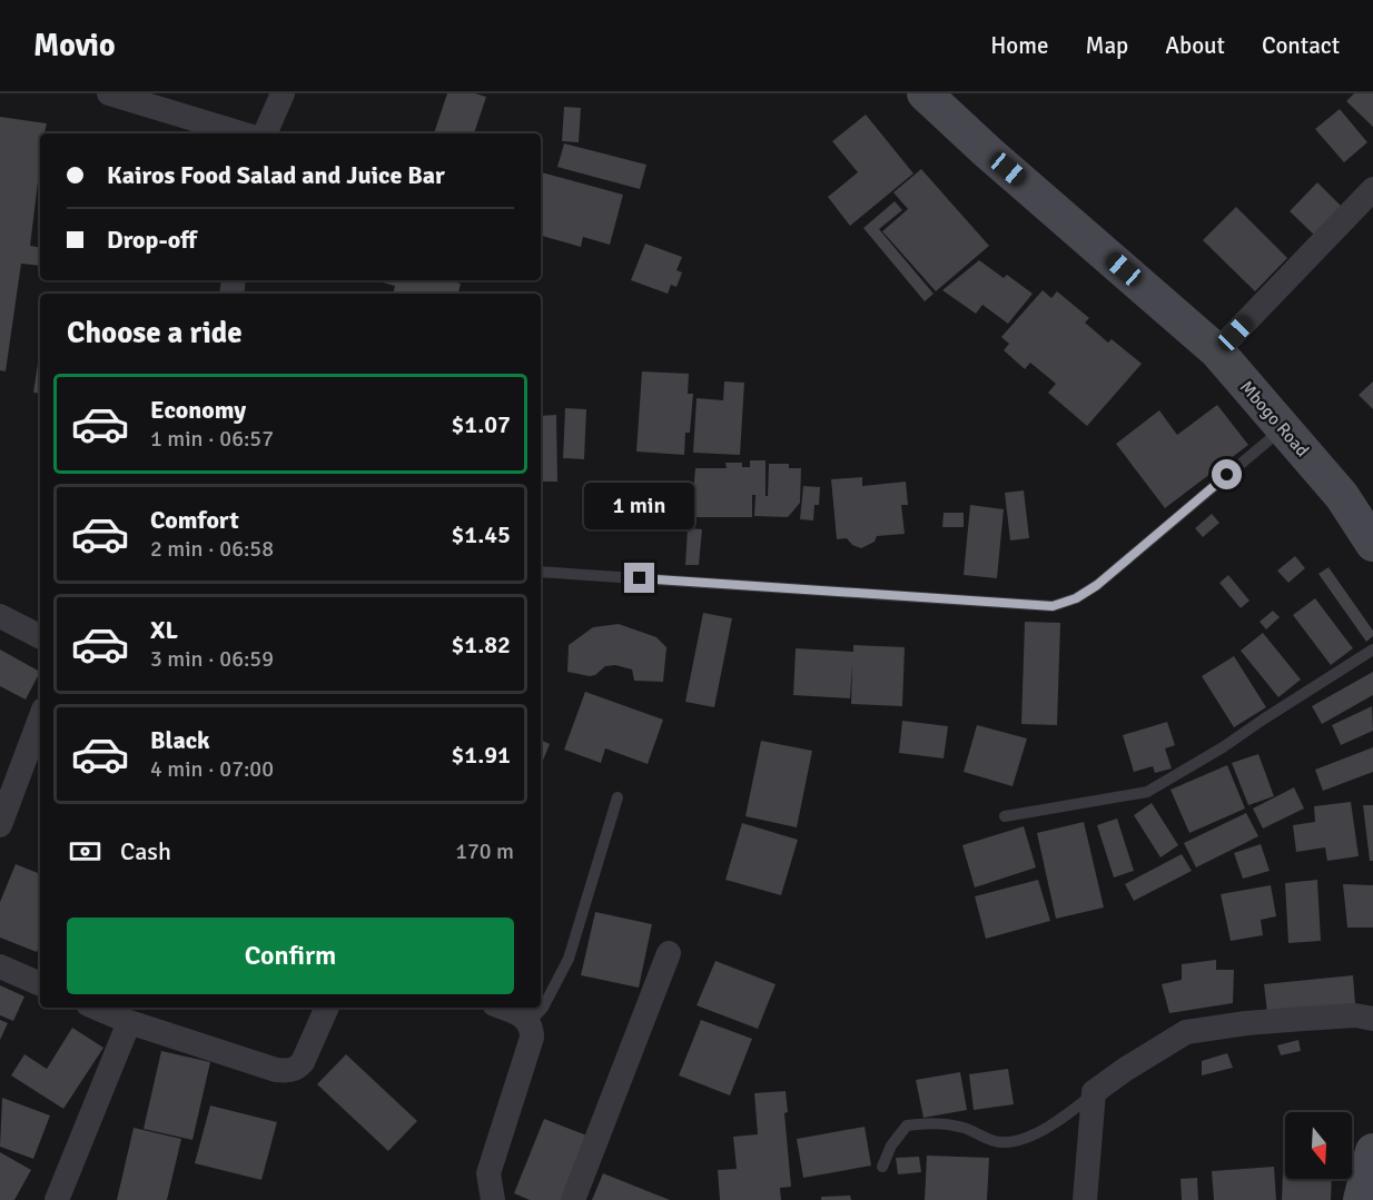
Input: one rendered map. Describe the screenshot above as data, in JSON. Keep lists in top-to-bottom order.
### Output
{
  "streets": {
    "main road": ["Mbogo Road"]
  },
  "north": "bottom",
  "page": {
    "header": "Movio",
    "nav": [
      "Home",
      "Map",
      "About",
      "Contact"
    ],
    "banner": ["Kairos Food Salad and Juice Bar", "Drop-off"],
    "heading": "Choose a ride",
    "list": [
      {
        "name": "Economy",
        "note": "1 min · 06:57",
        "value": "$1.07"
      },
      {
        "name": "Comfort",
        "note": "2 min · 06:58",
        "value": "$1.45"
      },
      {
        "name": "XL",
        "note": "3 min · 06:59",
        "value": "$1.82"
      },
      {
        "name": "Black",
        "note": "4 min · 07:00",
        "value": "$1.91"
      }
    ],
    "bubble": "1 min",
    "pay": ["Cash", "170 m"],
    "buttons": "Confirm"
  }
}
